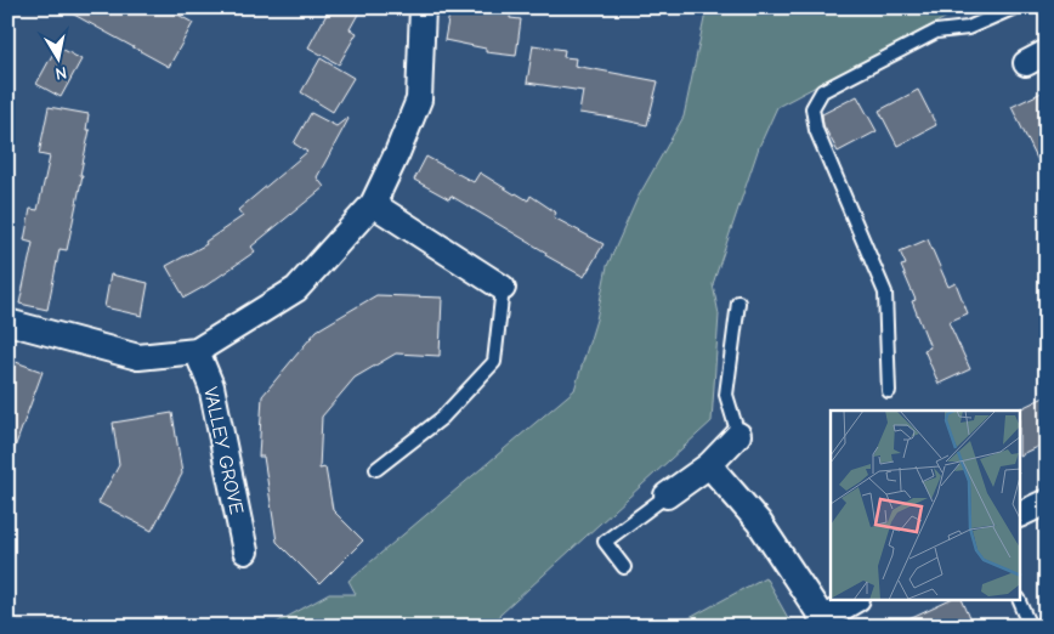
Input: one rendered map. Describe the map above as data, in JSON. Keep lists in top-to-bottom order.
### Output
{
  "streets": {
    "street": ["VALLEY GROVE"]
  },
  "north": "bottom"
}
